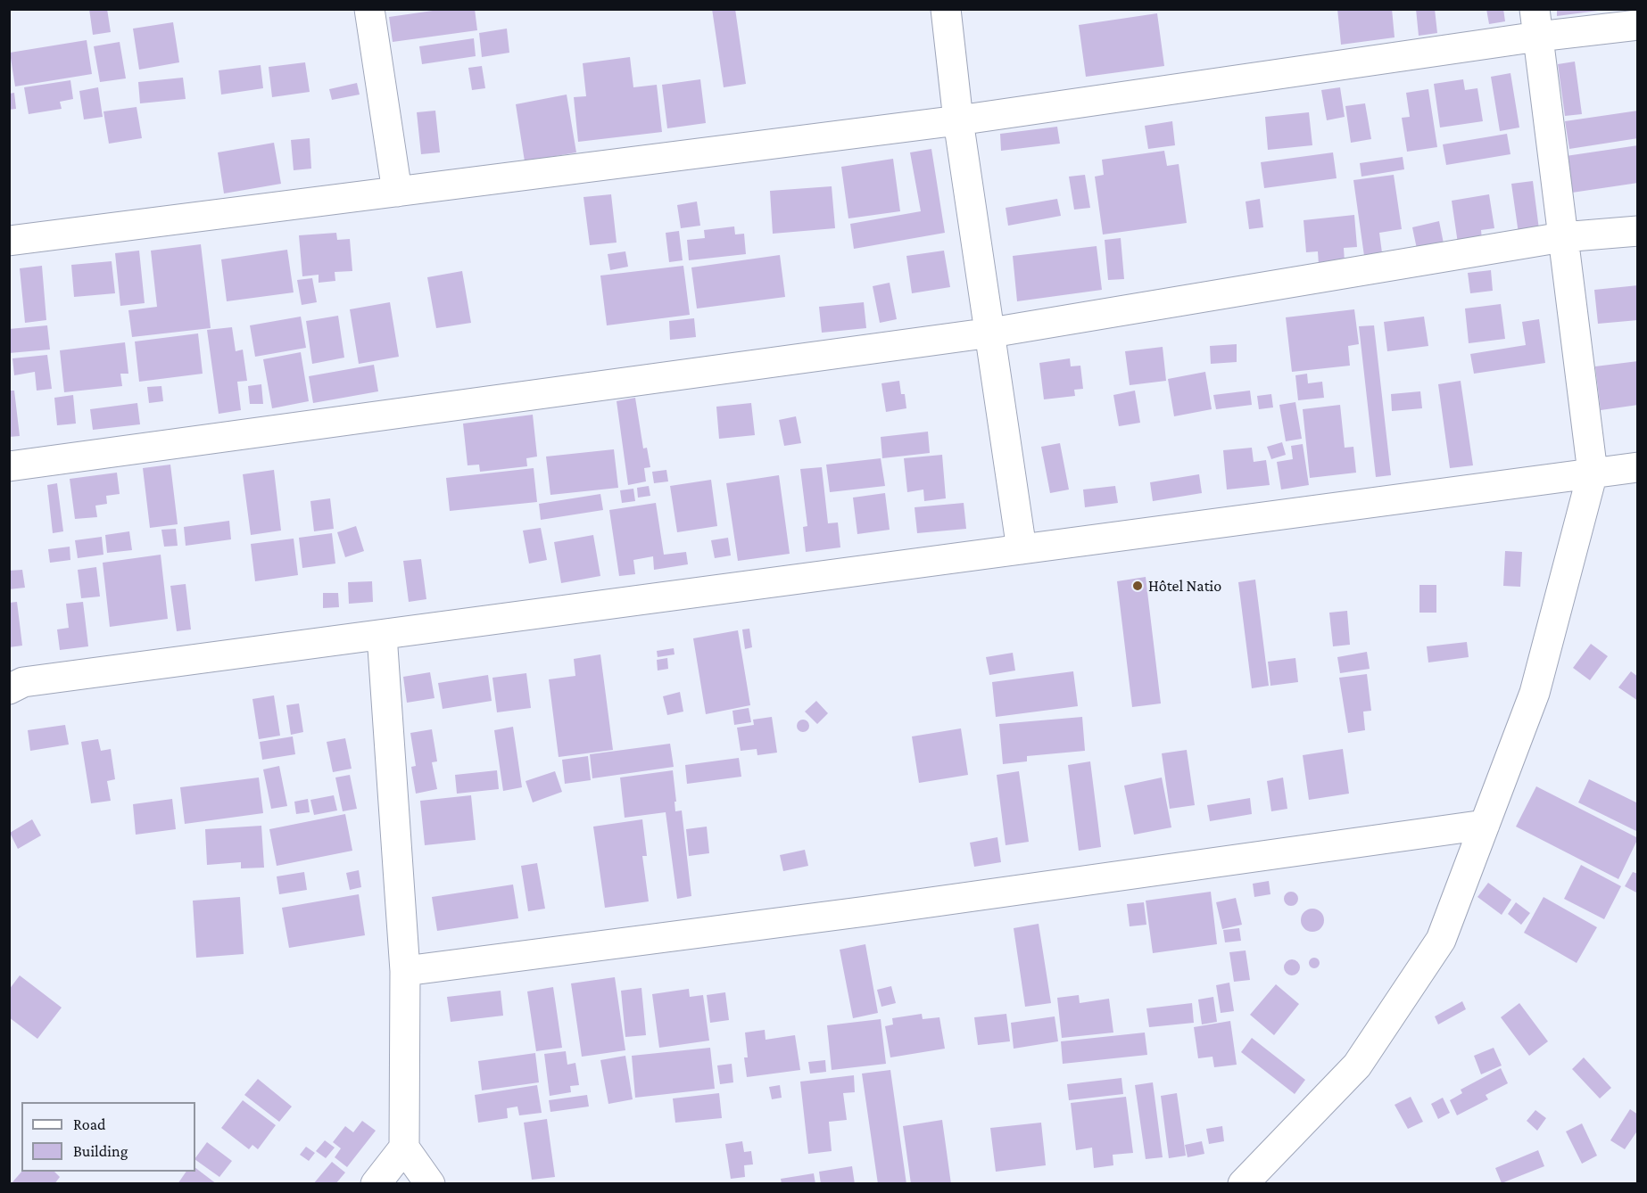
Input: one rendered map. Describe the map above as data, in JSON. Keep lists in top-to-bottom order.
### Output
{
  "places": ["Hôtel Natio"],
  "legend": ["Road", "Building"]
}
